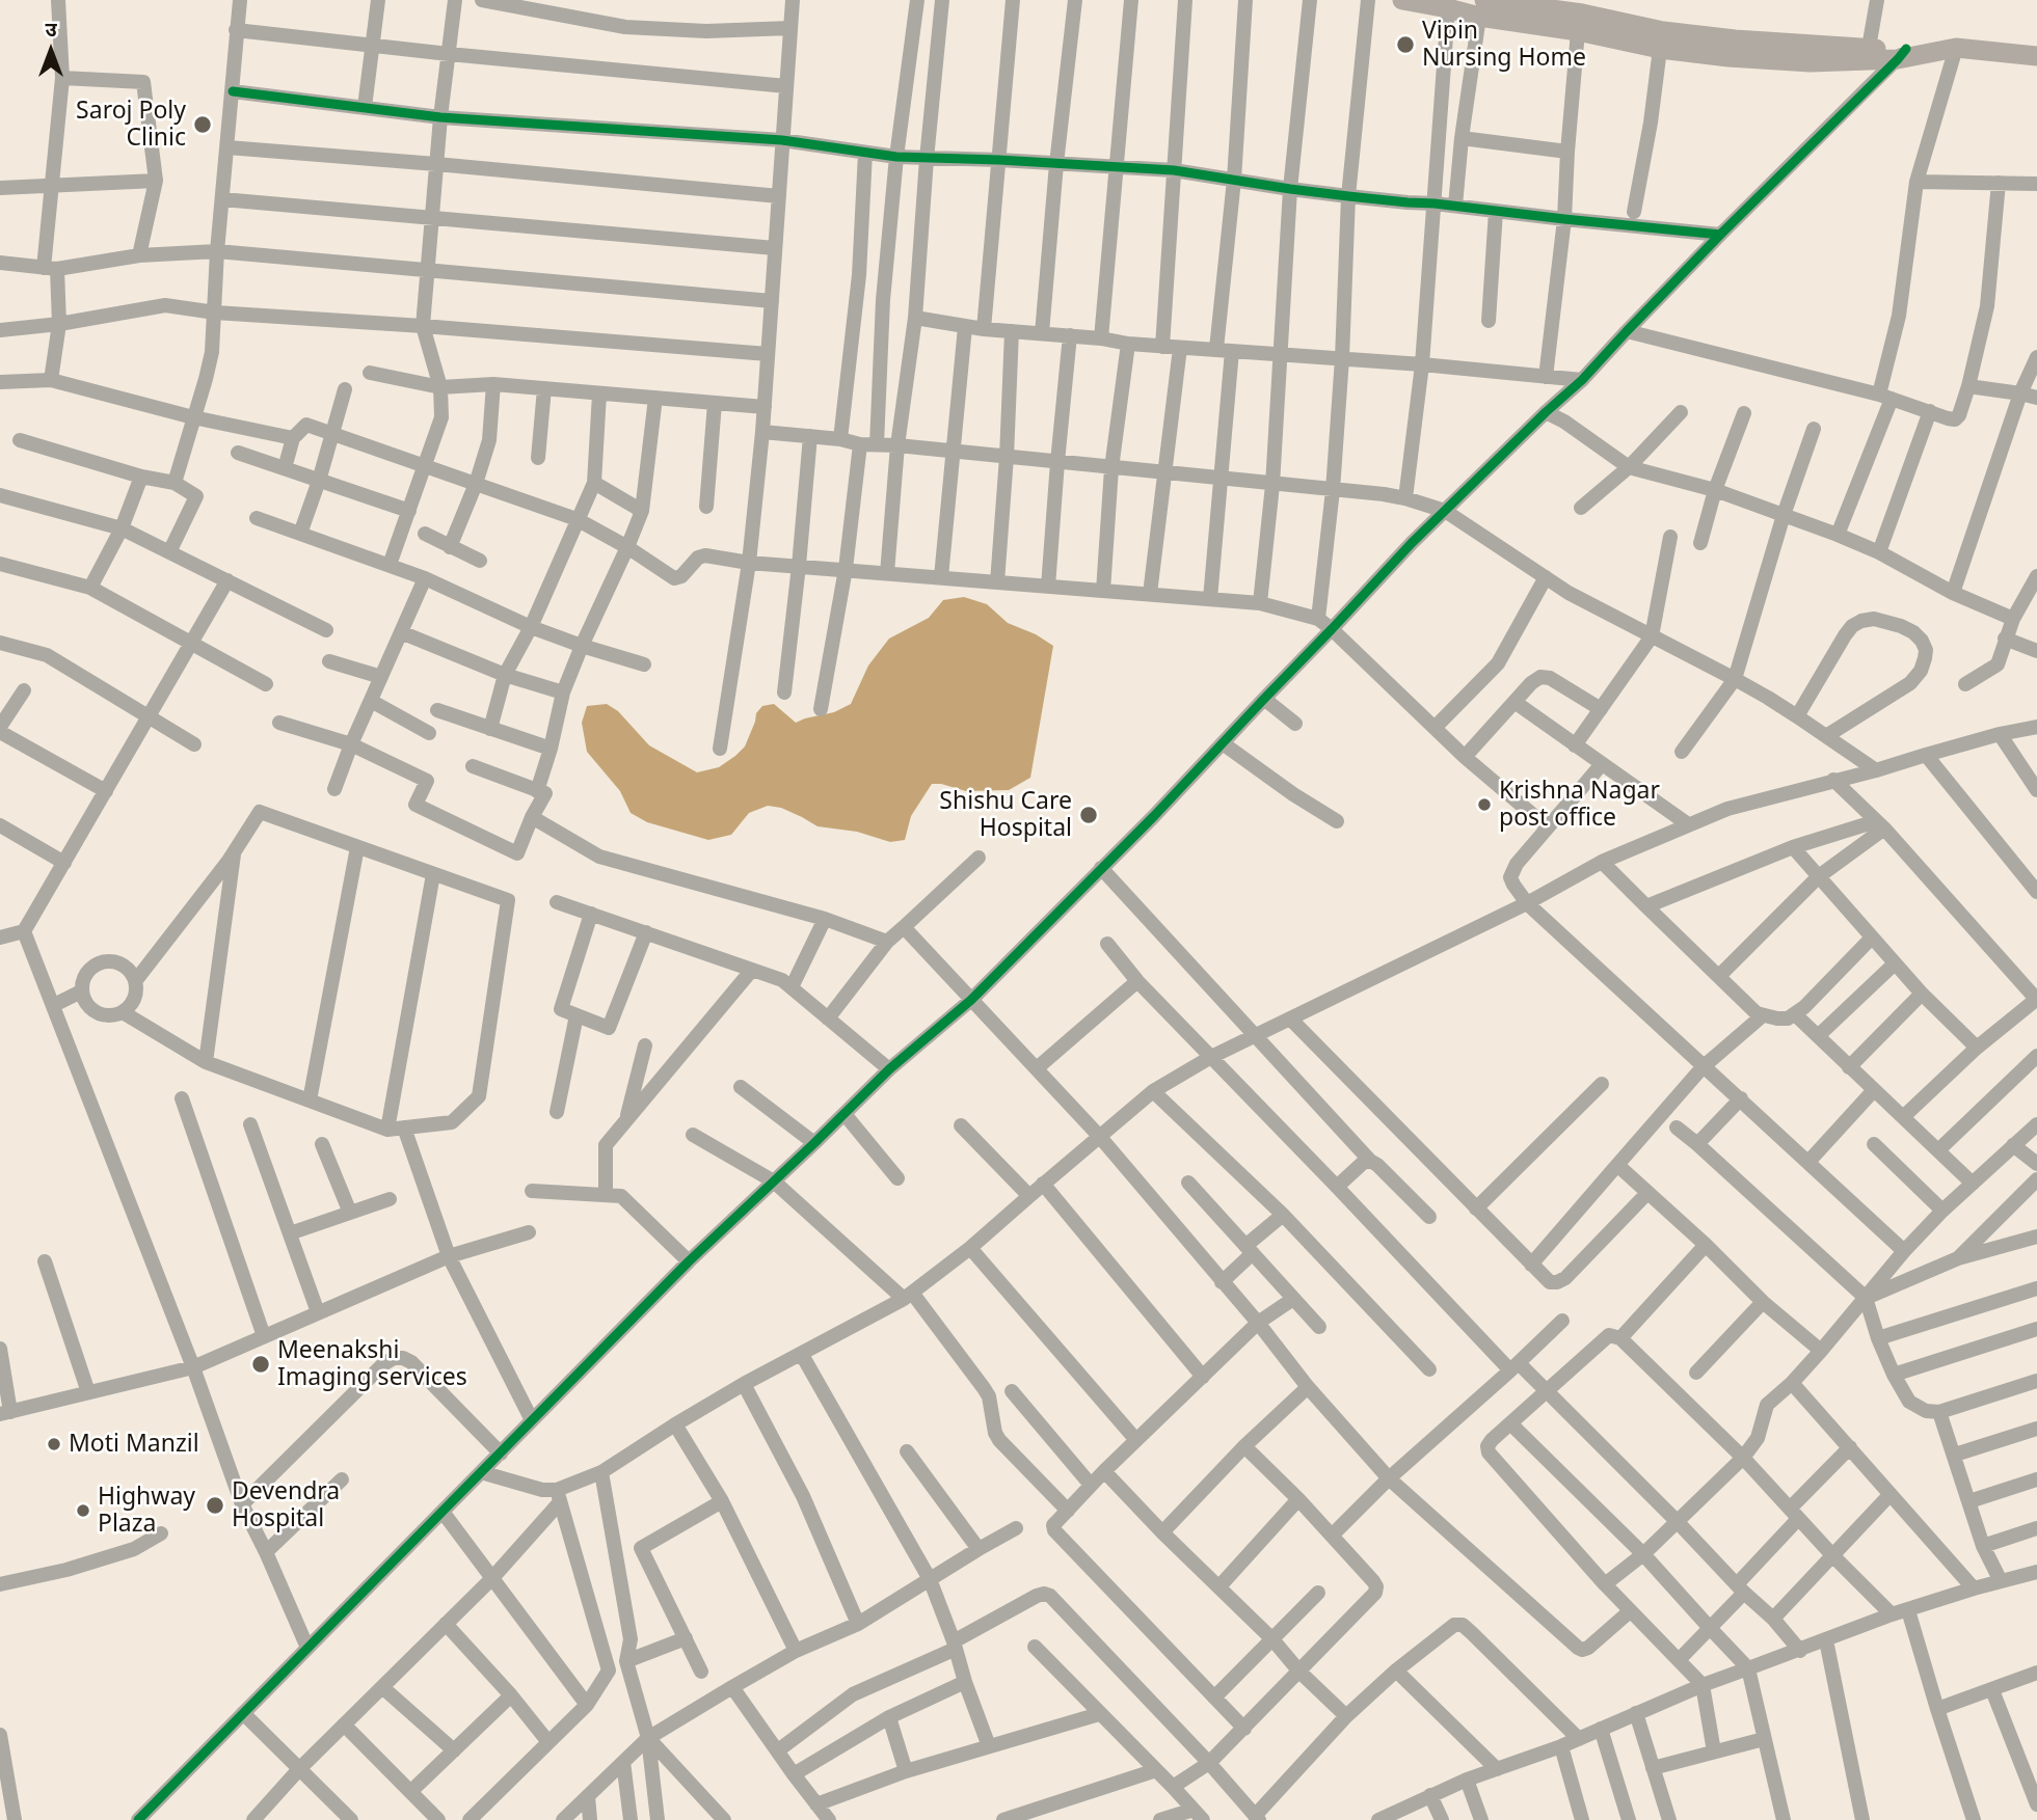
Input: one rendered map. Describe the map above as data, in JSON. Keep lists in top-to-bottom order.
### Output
{
  "places": [
    "Vipin Nursing Home",
    "Saroj Poly Clinic",
    "Krishna Nagar post office",
    "Shishu Care Hospital",
    "Meenakshi Imaging services",
    "Moti Manzil",
    "Devendra Hospital",
    "Highway Plaza"
  ],
  "north": "top"
}
